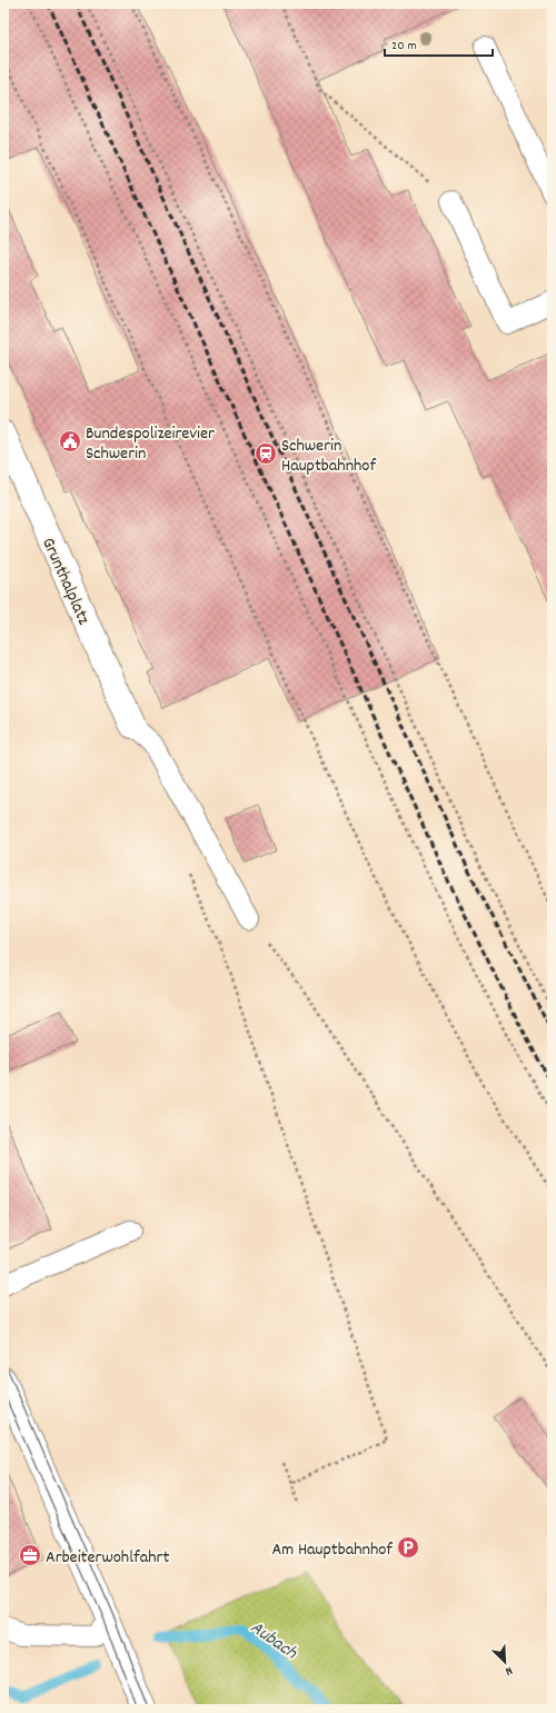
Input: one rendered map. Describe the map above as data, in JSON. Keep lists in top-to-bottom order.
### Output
{
  "streets": {
    "street": ["Grunthalplatz"]
  },
  "water": ["Aubach"],
  "places": {
    "public building": ["Bundespolizeirevier Schwerin"],
    "station": ["Schwerin Hauptbahnhof"],
    "parking": ["Am Hauptbahnhof"],
    "office": ["Arbeiterwohlfahrt"]
  },
  "scale_bar": "20 m",
  "north": "bottom right"
}
